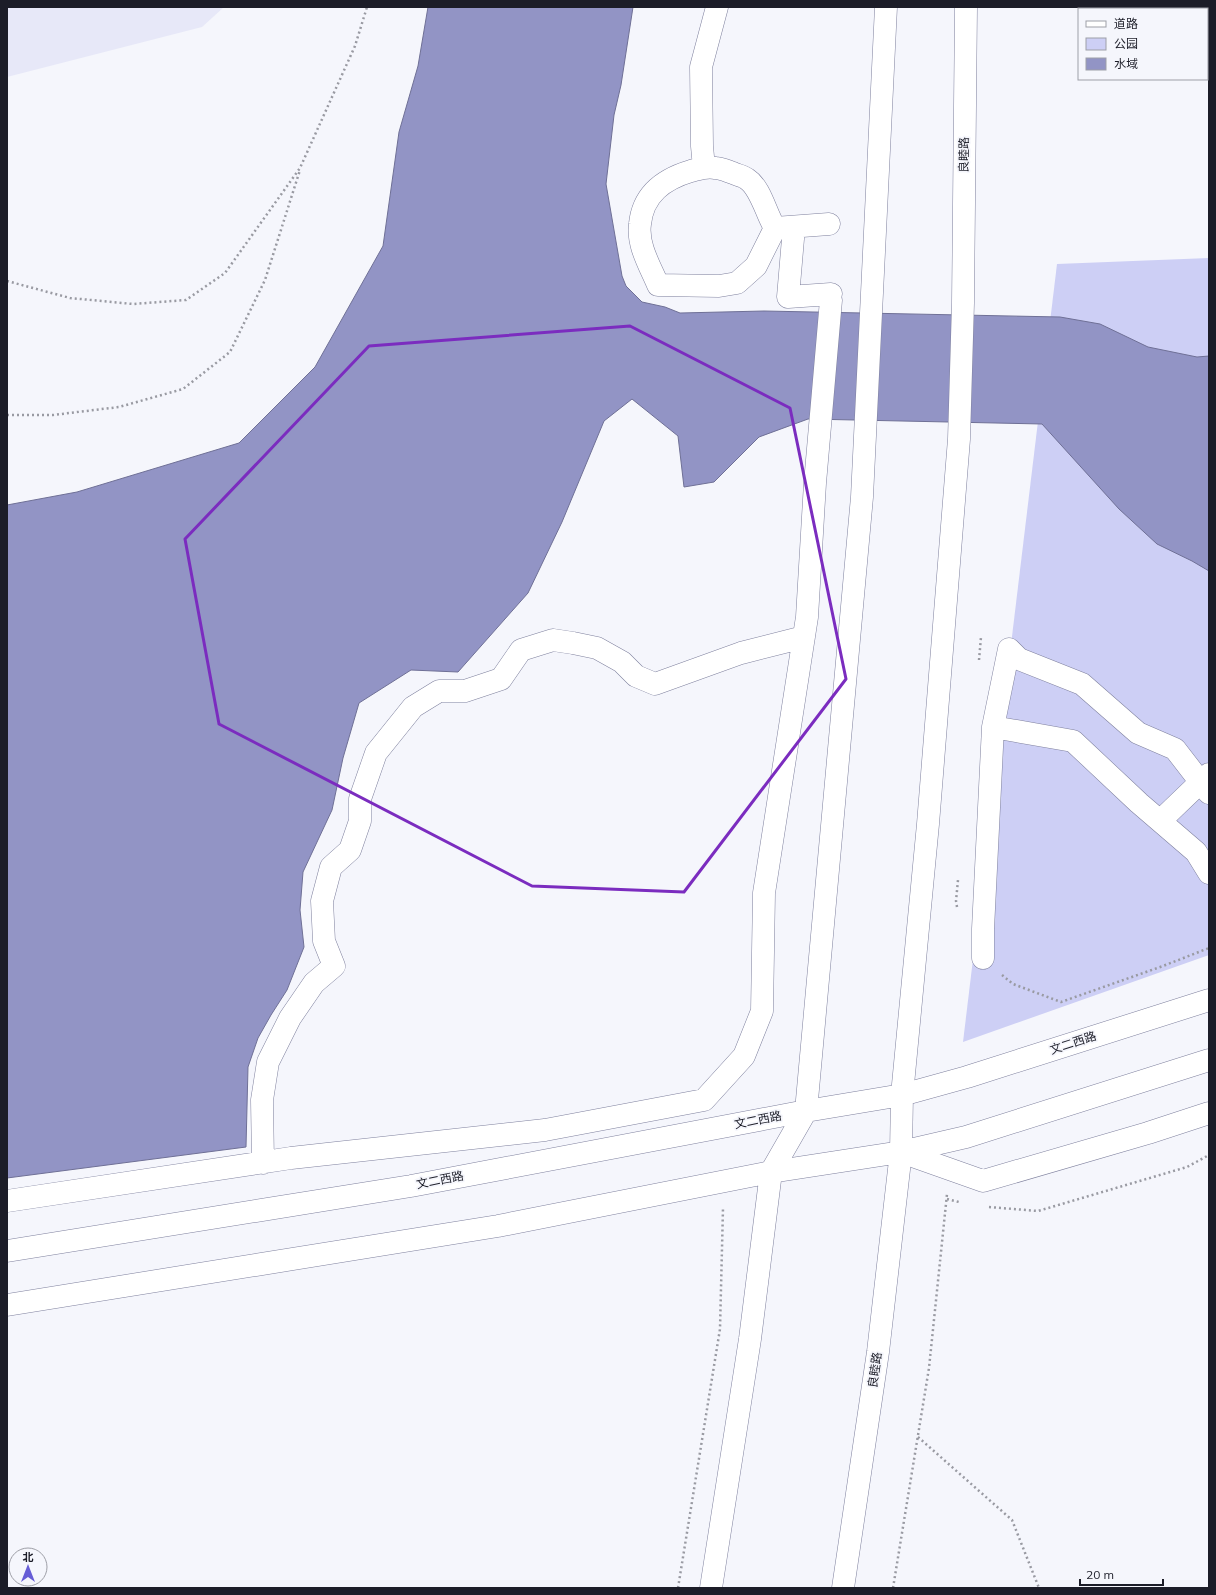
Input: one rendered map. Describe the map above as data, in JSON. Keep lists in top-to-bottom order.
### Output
{
  "streets": {
    "main road": ["良睦路", "文二西路"]
  },
  "crossings": [
    ["良睦路", "文二西路"]
  ],
  "legend": ["道路", "公园", "水域"],
  "scale_bar": "20 m",
  "north": "top"
}
